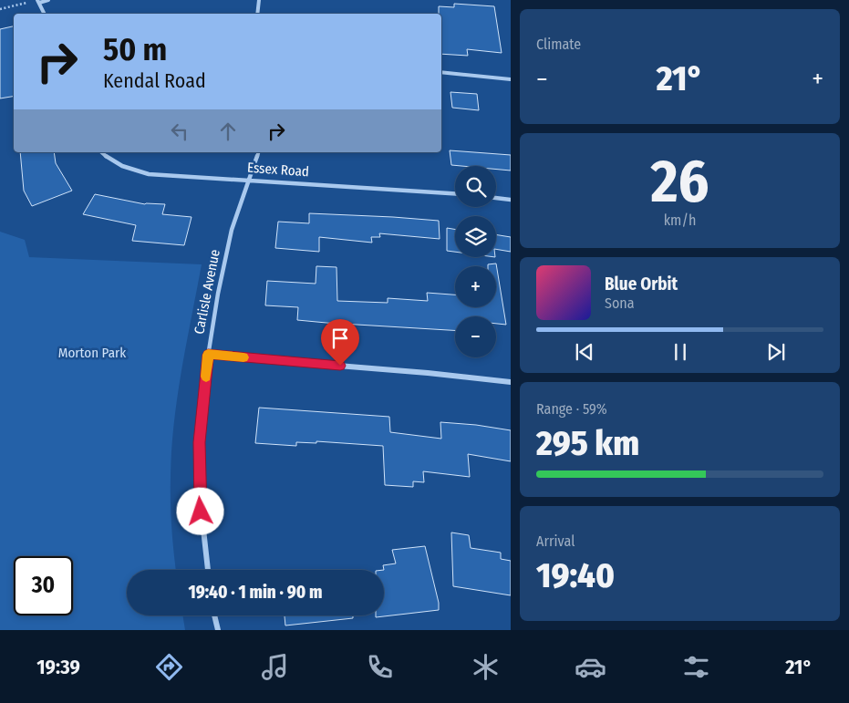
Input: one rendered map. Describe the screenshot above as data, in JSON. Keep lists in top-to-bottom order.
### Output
{
  "streets": {
    "street": ["Essex Road", "Carlisle Avenue"]
  },
  "crossings": [
    ["Essex Road", "Carlisle Avenue"]
  ],
  "parks": ["Morton Park"],
  "page": {
    "tile": [
      "Climate",
      ["26", "km/h"],
      ["Range · 59%", "295 km"],
      ["Arrival", "19:40"]
    ],
    "turn": ["50 m", "Kendal Road"],
    "heat": ["−", "21°", "+"],
    "map_buttons": ["+", "−"],
    "song": ["Blue Orbit", "Sona"],
    "limit": "30",
    "trip": "19:40 · 1 min · 90 m",
    "tabs": ["19:39", "21°"]
  }
}
